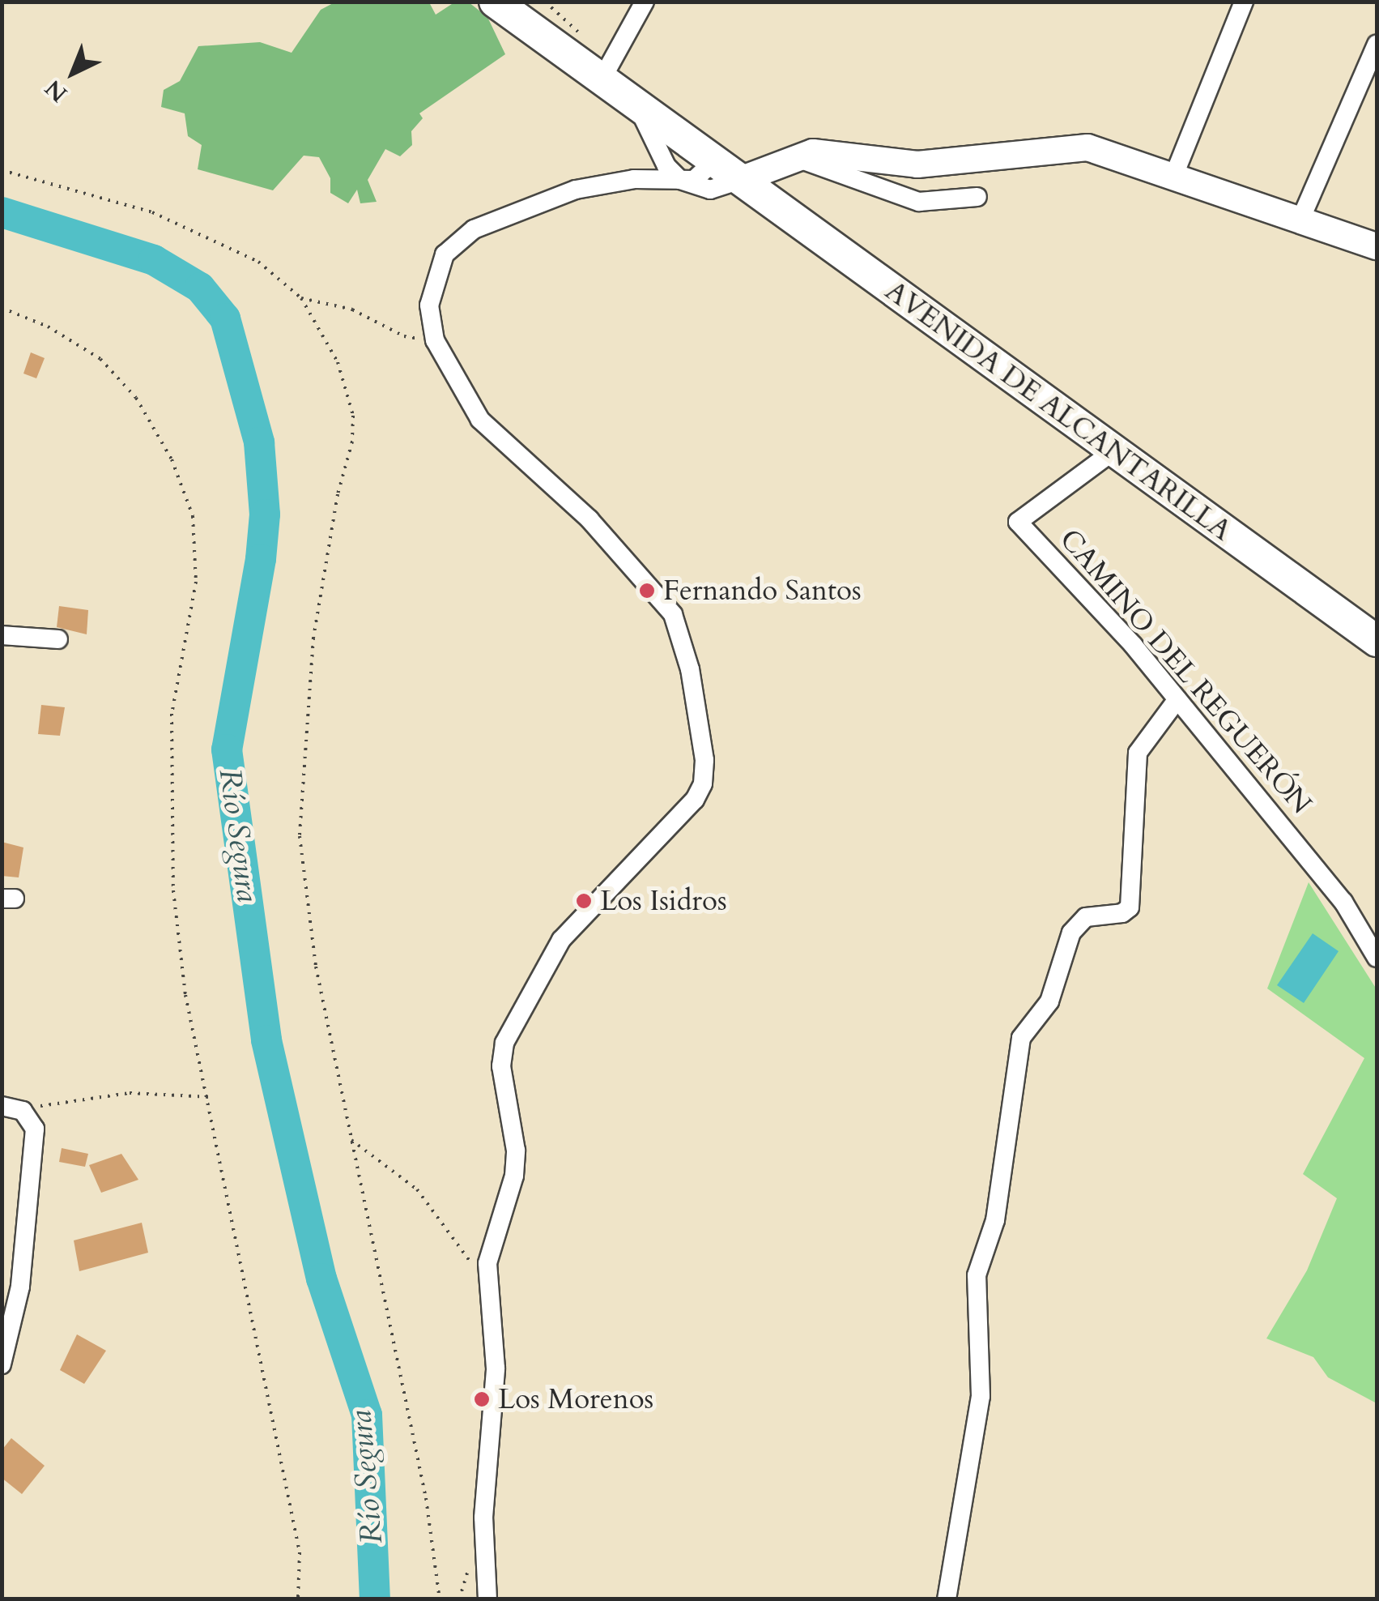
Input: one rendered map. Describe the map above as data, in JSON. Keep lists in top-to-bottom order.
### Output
{
  "streets": {
    "main road": ["AVENIDA DE ALCANTARILLA"],
    "street": ["CAMINO DEL REGUERÓN"]
  },
  "crossings": [
    ["AVENIDA DE ALCANTARILLA", "CAMINO DEL REGUERÓN"]
  ],
  "water": ["Río Segura"],
  "places": ["Fernando Santos", "Los Isidros", "Los Morenos"],
  "north": "bottom left"
}
